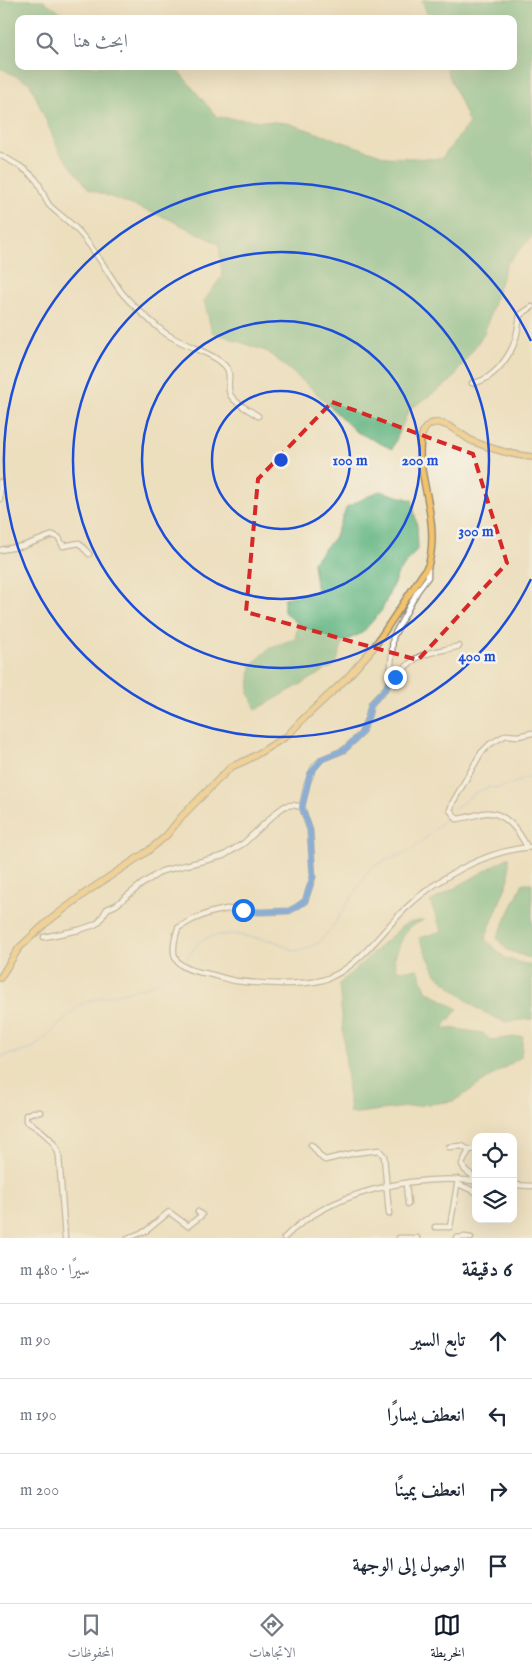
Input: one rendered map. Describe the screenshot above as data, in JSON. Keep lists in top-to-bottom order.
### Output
{
  "page": {
    "search": "ابحث هنا",
    "heading": ["6 دقيقة", "سيرًا · 480 m"],
    "list": [
      ["تابع السير", "90 m"],
      ["انعطف يسارًا", "190 m"],
      ["انعطف يمينًا", "200 m"],
      "الوصول إلى الوجهة"
    ],
    "nav": ["الخريطة", "الاتجاهات", "المحفوظات"]
  },
  "rings": [
    "100 m",
    "200 m",
    "300 m",
    "400 m"
  ]
}
